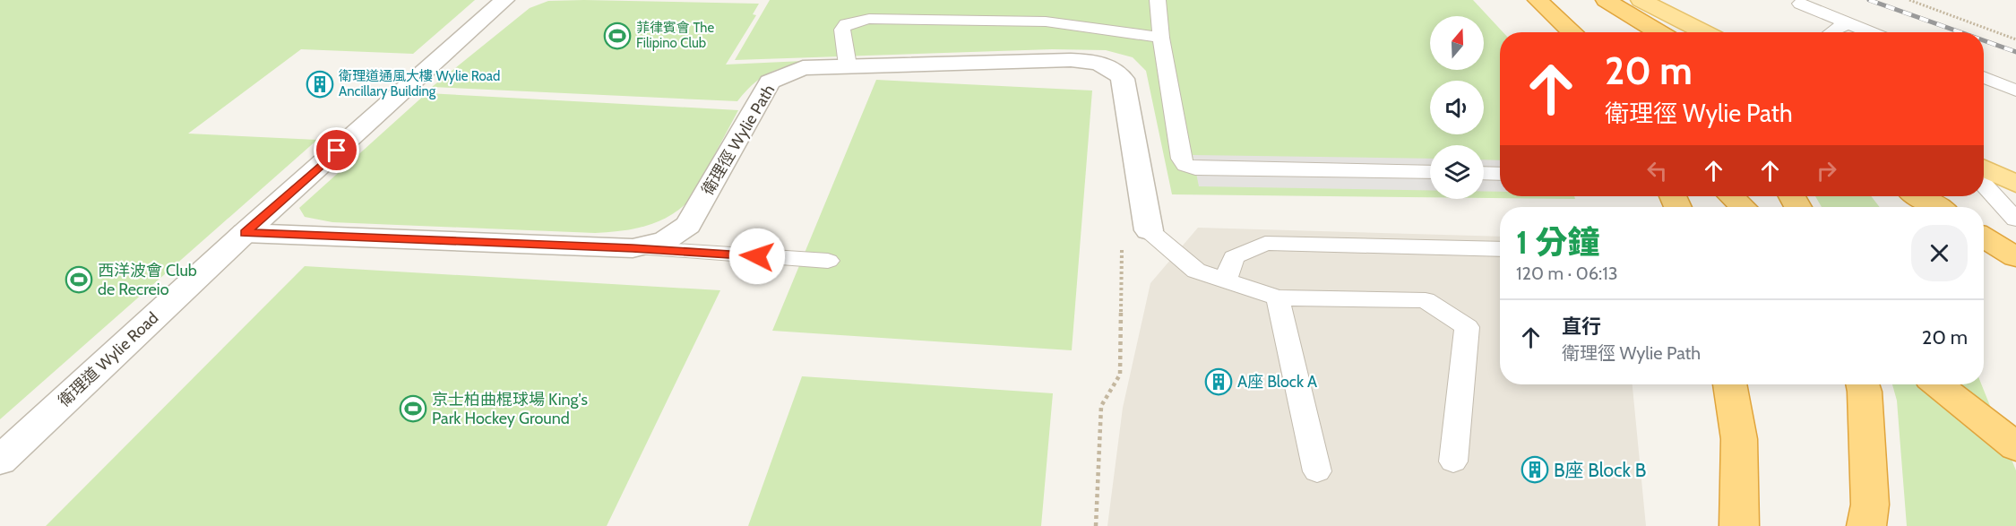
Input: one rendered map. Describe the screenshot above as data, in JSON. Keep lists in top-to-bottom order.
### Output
{
  "streets": {
    "street": ["衛理徑 Wylie Path", "衛理道 Wylie Road"]
  },
  "crossings": [
    ["衛理徑 Wylie Path", "衛理道 Wylie Road"]
  ],
  "places": {
    "sports": ["菲律賓會 The Filipino Club", "西洋波會 Club de Recreio", "京士柏曲棍球場 King's Park Hockey Ground"],
    "building": ["衛理道通風大樓 Wylie Road Ancillary Building", "A座 Block A", "B座 Block B"]
  },
  "north": "top",
  "page": {
    "turn": ["20 m", "衛理徑 Wylie Path"],
    "heading": ["1 分鐘", "120 m · 06:13"],
    "list": [
      {
        "name": "直行",
        "note": "衛理徑 Wylie Path",
        "value": "20 m"
      }
    ]
  }
}
